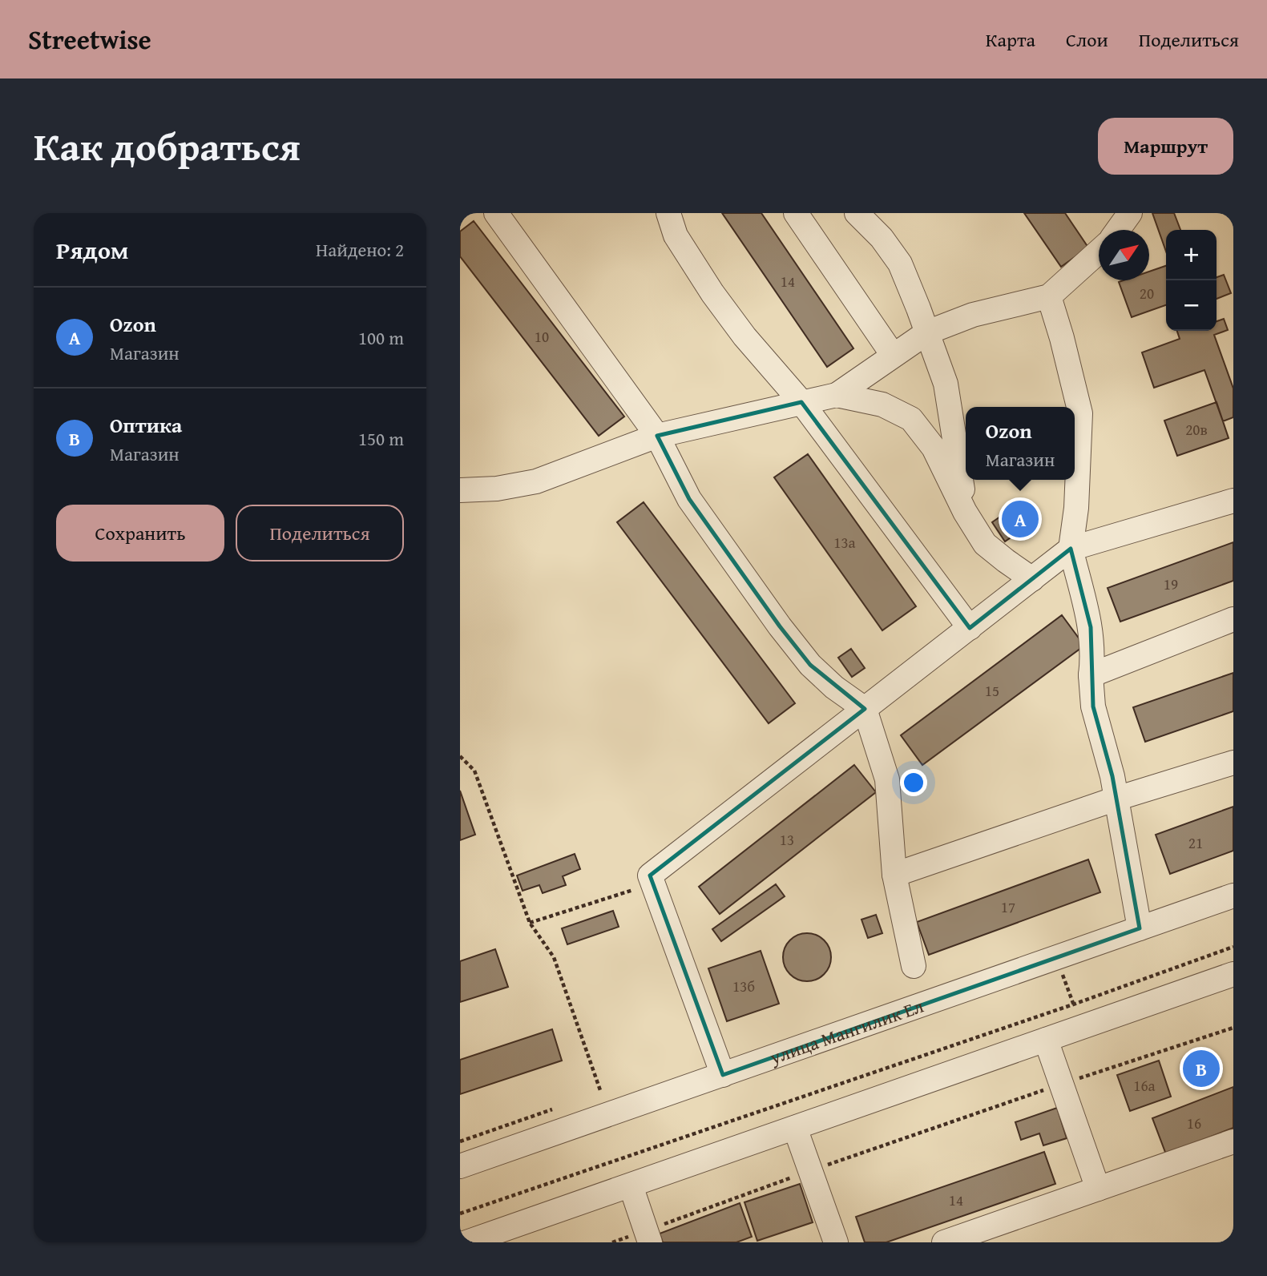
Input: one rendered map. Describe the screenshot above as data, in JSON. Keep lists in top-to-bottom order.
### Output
{
  "streets": {
    "street": ["улица Мангилик Ел"]
  },
  "house_numbers": [
    "14",
    "20",
    "10",
    "20в",
    "13а",
    "19",
    "15",
    "13",
    "21",
    "17",
    "13б",
    "16а",
    "16",
    "14"
  ],
  "north": "top right",
  "page": {
    "header": "Streetwise",
    "nav": ["Карта", "Слои", "Поделиться"],
    "title": "Как добраться",
    "buttons": [
      "Маршрут",
      ["Сохранить", "Поделиться"]
    ],
    "heading": ["Рядом", "Найдено: 2"],
    "map_buttons": ["+", "−"],
    "list": [
      {
        "mark": "A",
        "name": "Ozon",
        "note": "Магазин",
        "value": "100 m"
      },
      {
        "mark": "B",
        "name": "Оптика",
        "note": "Магазин",
        "value": "150 m"
      }
    ],
    "popup": ["Ozon", "Магазин"],
    "pins": ["A", "B"]
  }
}
